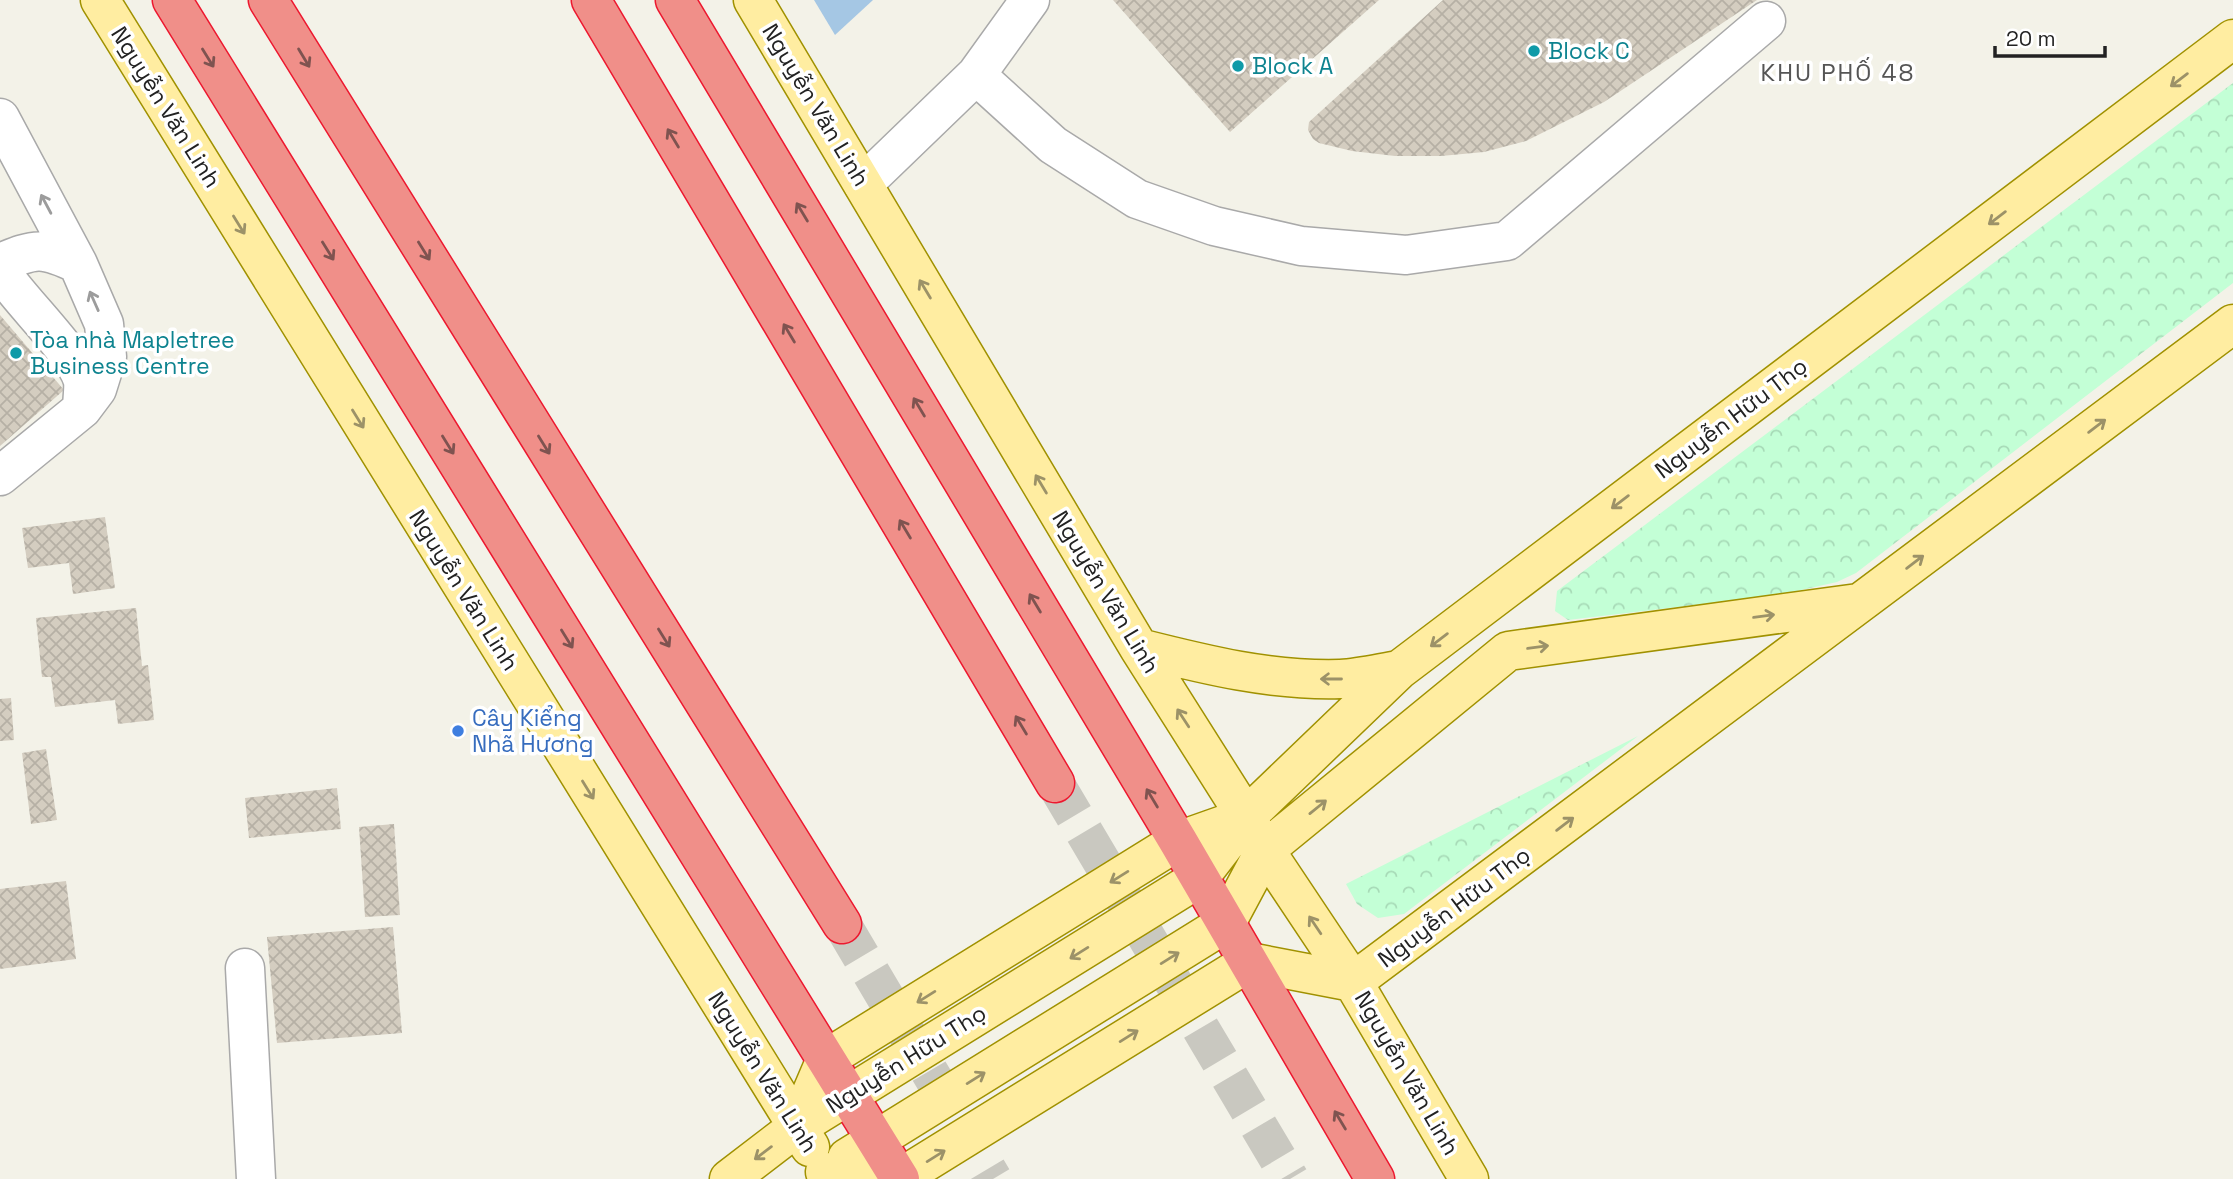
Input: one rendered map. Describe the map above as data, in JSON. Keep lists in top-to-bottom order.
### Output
{
  "streets": {
    "main road": ["Nguyễn Văn Linh", "Nguyễn Hữu Thọ"]
  },
  "crossings": [
    ["Nguyễn Văn Linh", "Nguyễn Hữu Thọ"]
  ],
  "districts": ["KHU PHỐ 48"],
  "places": [
    "Block C",
    "Block A",
    "Tòa nhà Mapletree Business Centre",
    "Cây Kiểng Nhã Hương"
  ],
  "scale_bar": "20 m"
}
